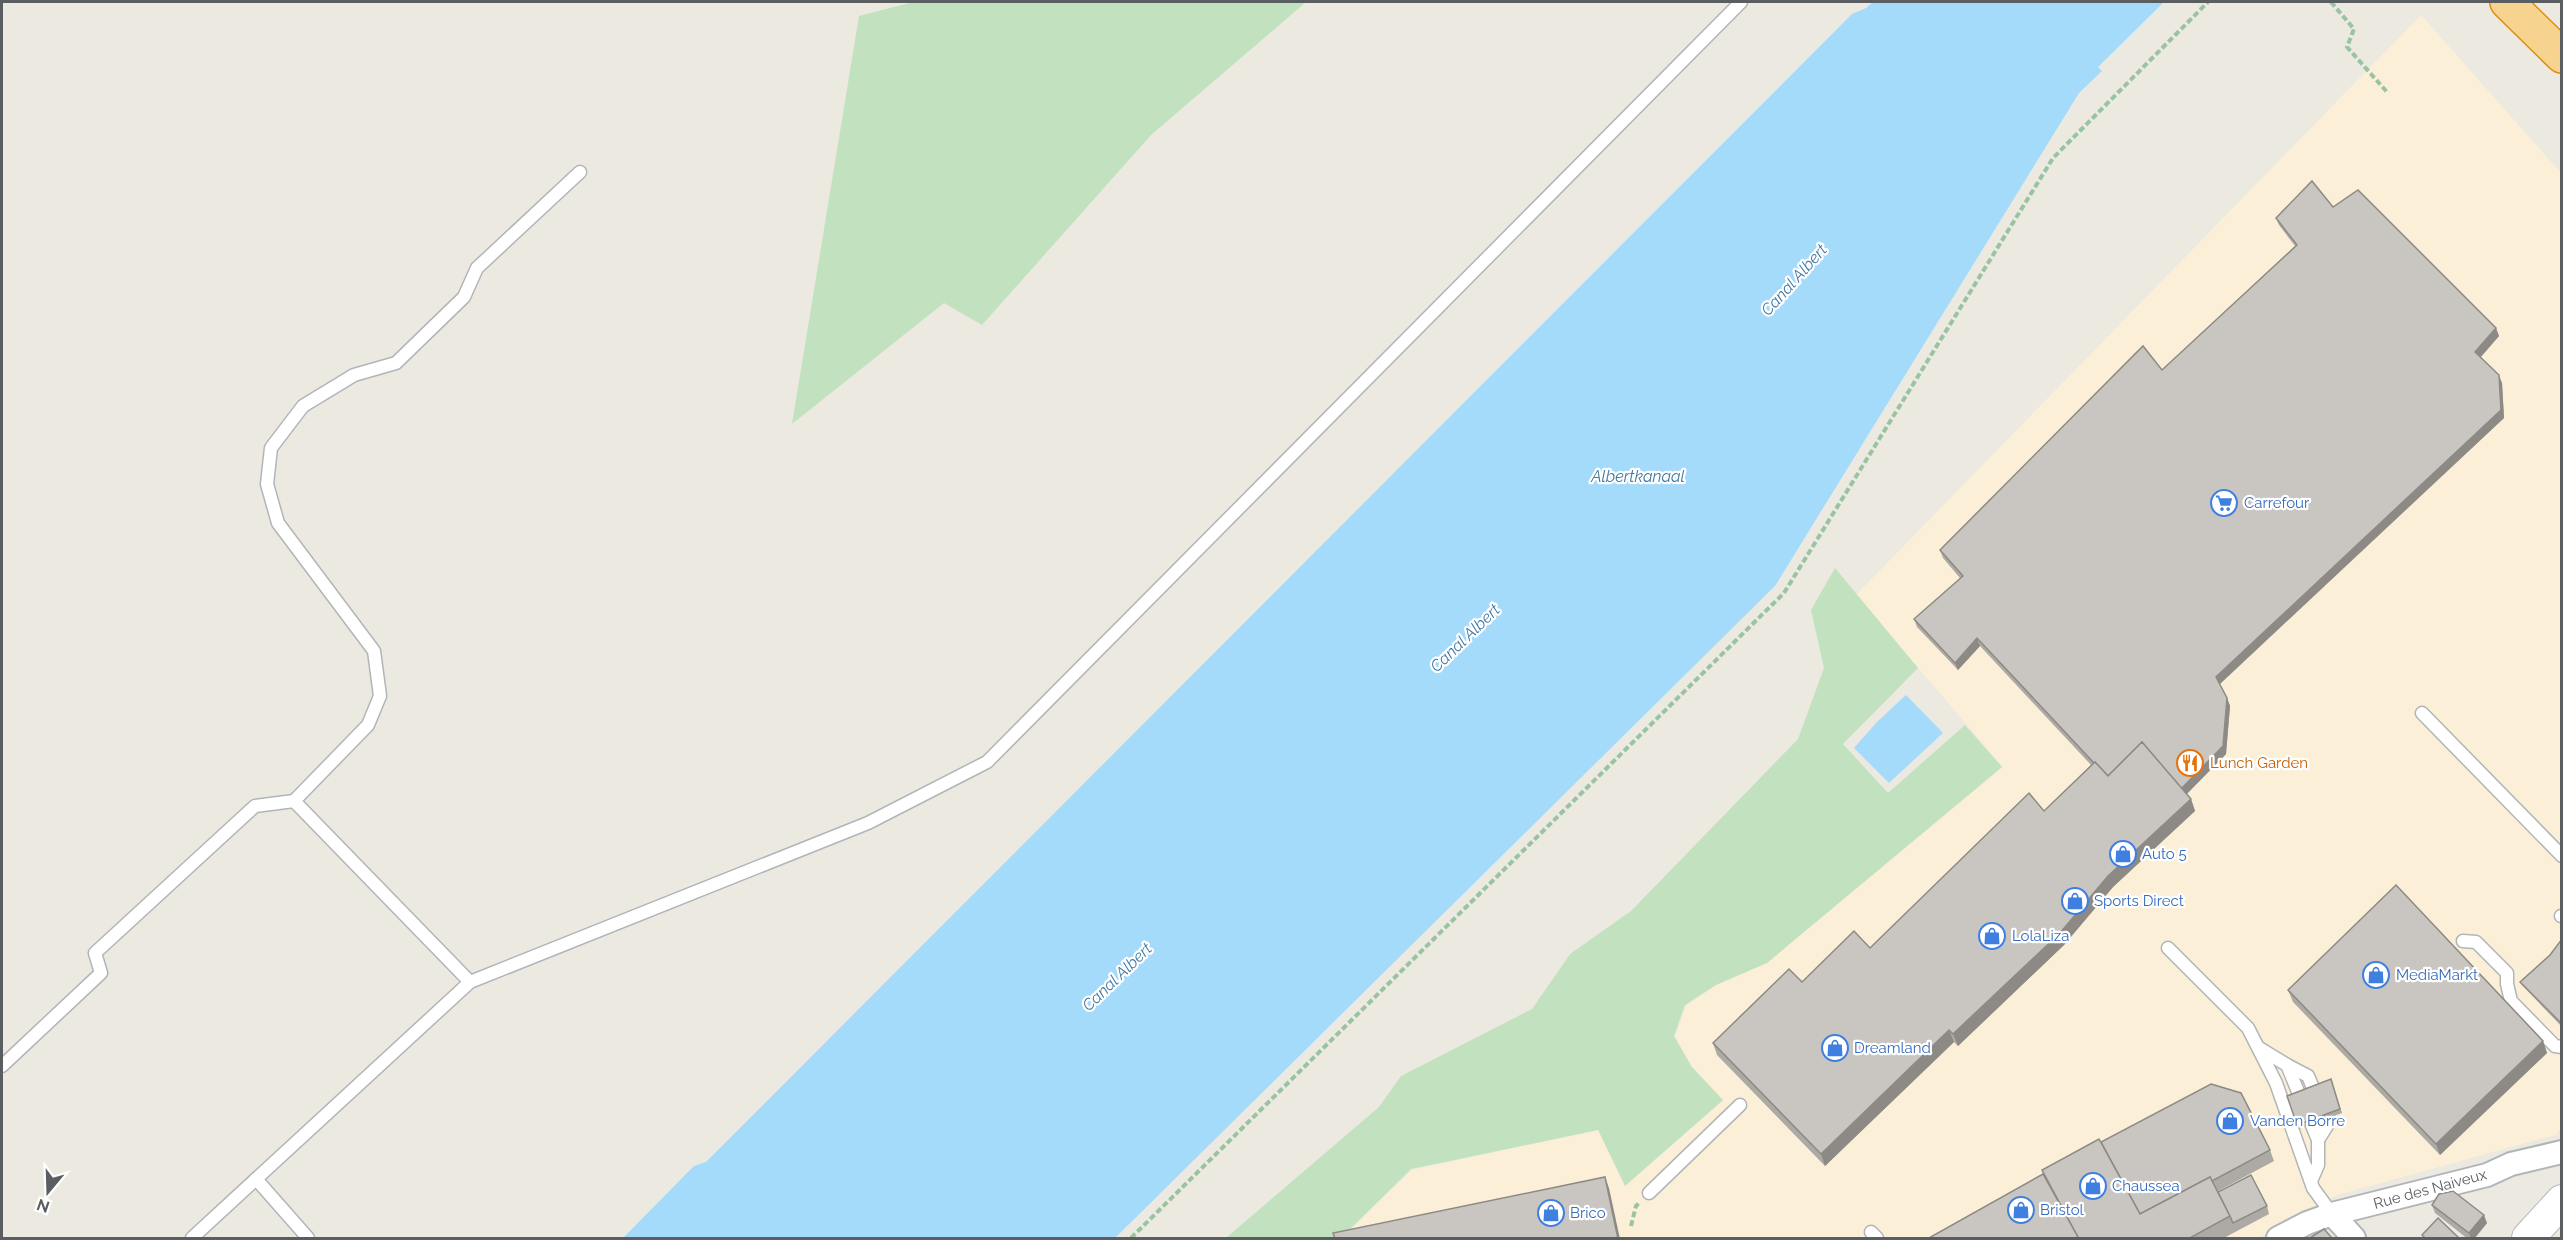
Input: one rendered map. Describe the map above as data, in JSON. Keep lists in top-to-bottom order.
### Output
{
  "streets": {
    "street": ["Rue des Naiveux"]
  },
  "water": ["Canal Albert", "Albertkanaal"],
  "places": {
    "supermarket": ["Carrefour"],
    "restaurant": ["Lunch Garden"],
    "shop": [
      "Auto 5",
      "Sports Direct",
      "LolaLiza",
      "MediaMarkt",
      "Dreamland",
      "Vanden Borre",
      "Chaussea",
      "Bristol",
      "Brico"
    ]
  },
  "north": "bottom"
}
